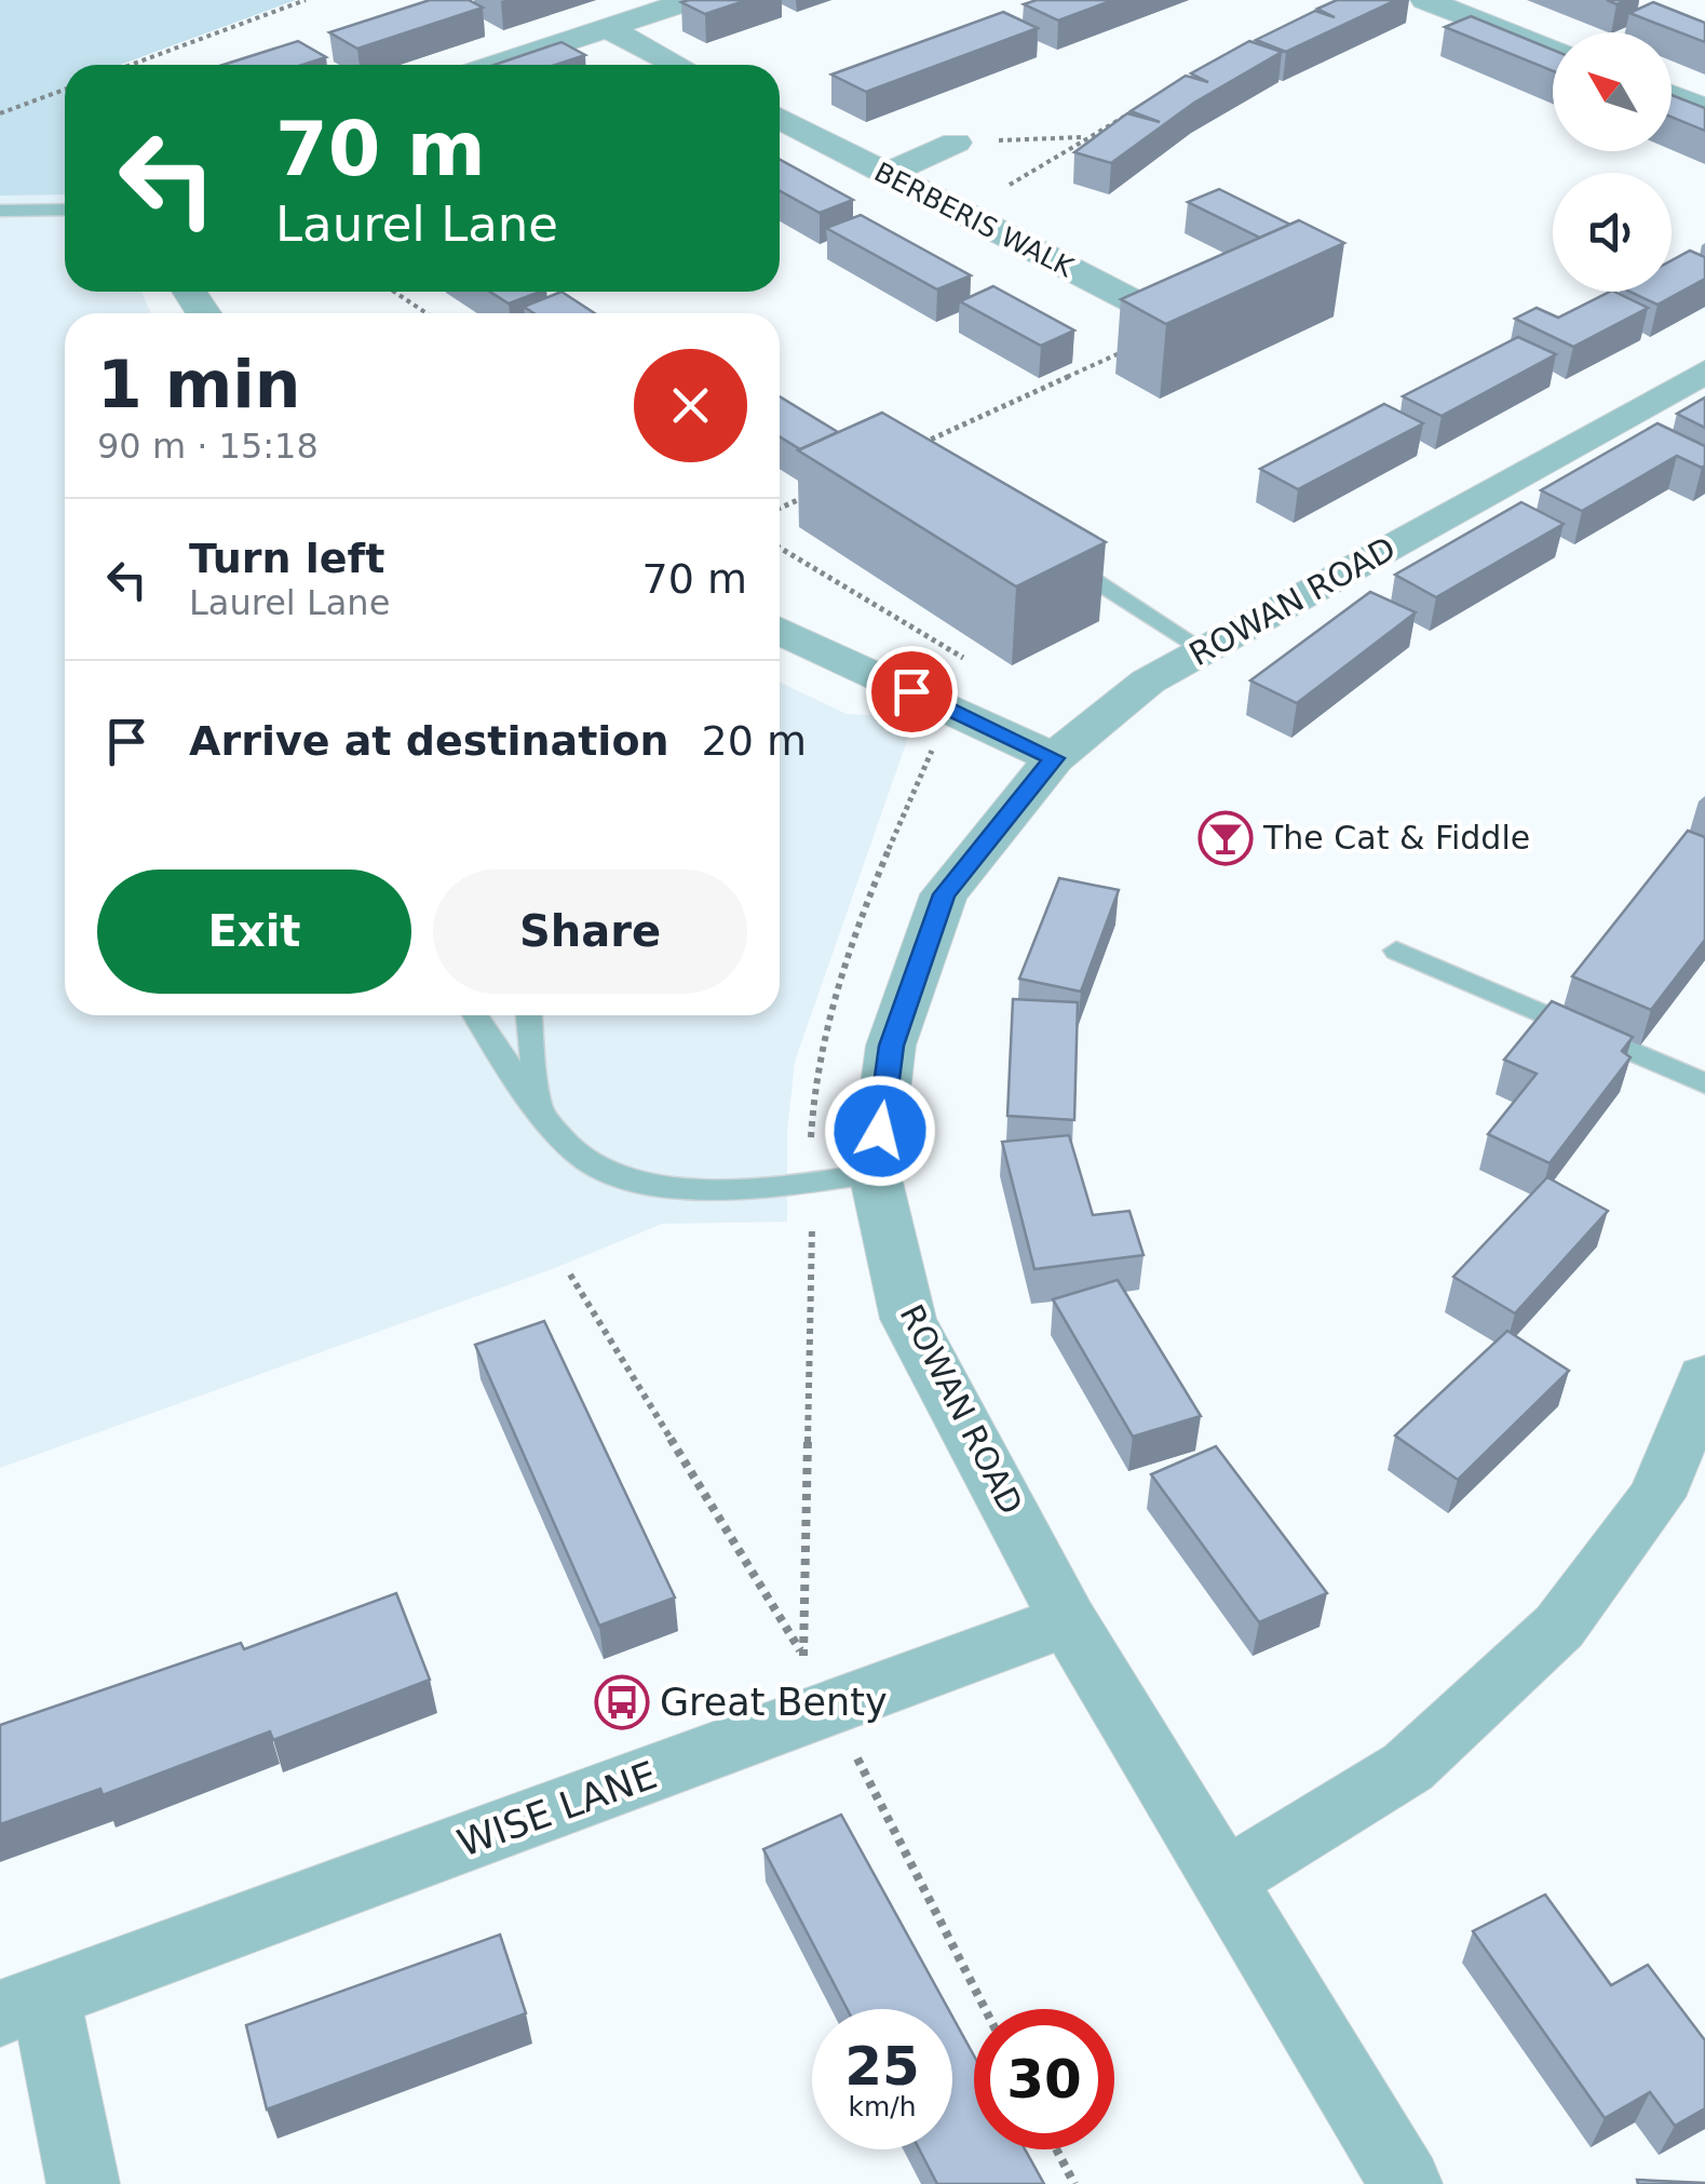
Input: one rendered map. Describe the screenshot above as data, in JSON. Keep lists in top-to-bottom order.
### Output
{
  "streets": {
    "street": ["BERBERIS WALK", "ROWAN ROAD", "WISE LANE"]
  },
  "crossings": [
    ["ROWAN ROAD", "WISE LANE"]
  ],
  "places": {
    "bar": ["The Cat & Fiddle"],
    "bus stop": ["Great Benty"]
  },
  "north": "top left",
  "page": {
    "turn": ["70 m", "Laurel Lane"],
    "heading": ["1 min", "90 m · 15:18"],
    "list": [
      {
        "name": "Turn left",
        "note": "Laurel Lane",
        "value": "70 m"
      },
      {
        "name": "Arrive at destination",
        "value": "20 m"
      }
    ],
    "buttons": ["Exit", "Share"],
    "speed": "25 km/h",
    "limit": "30"
  }
}
